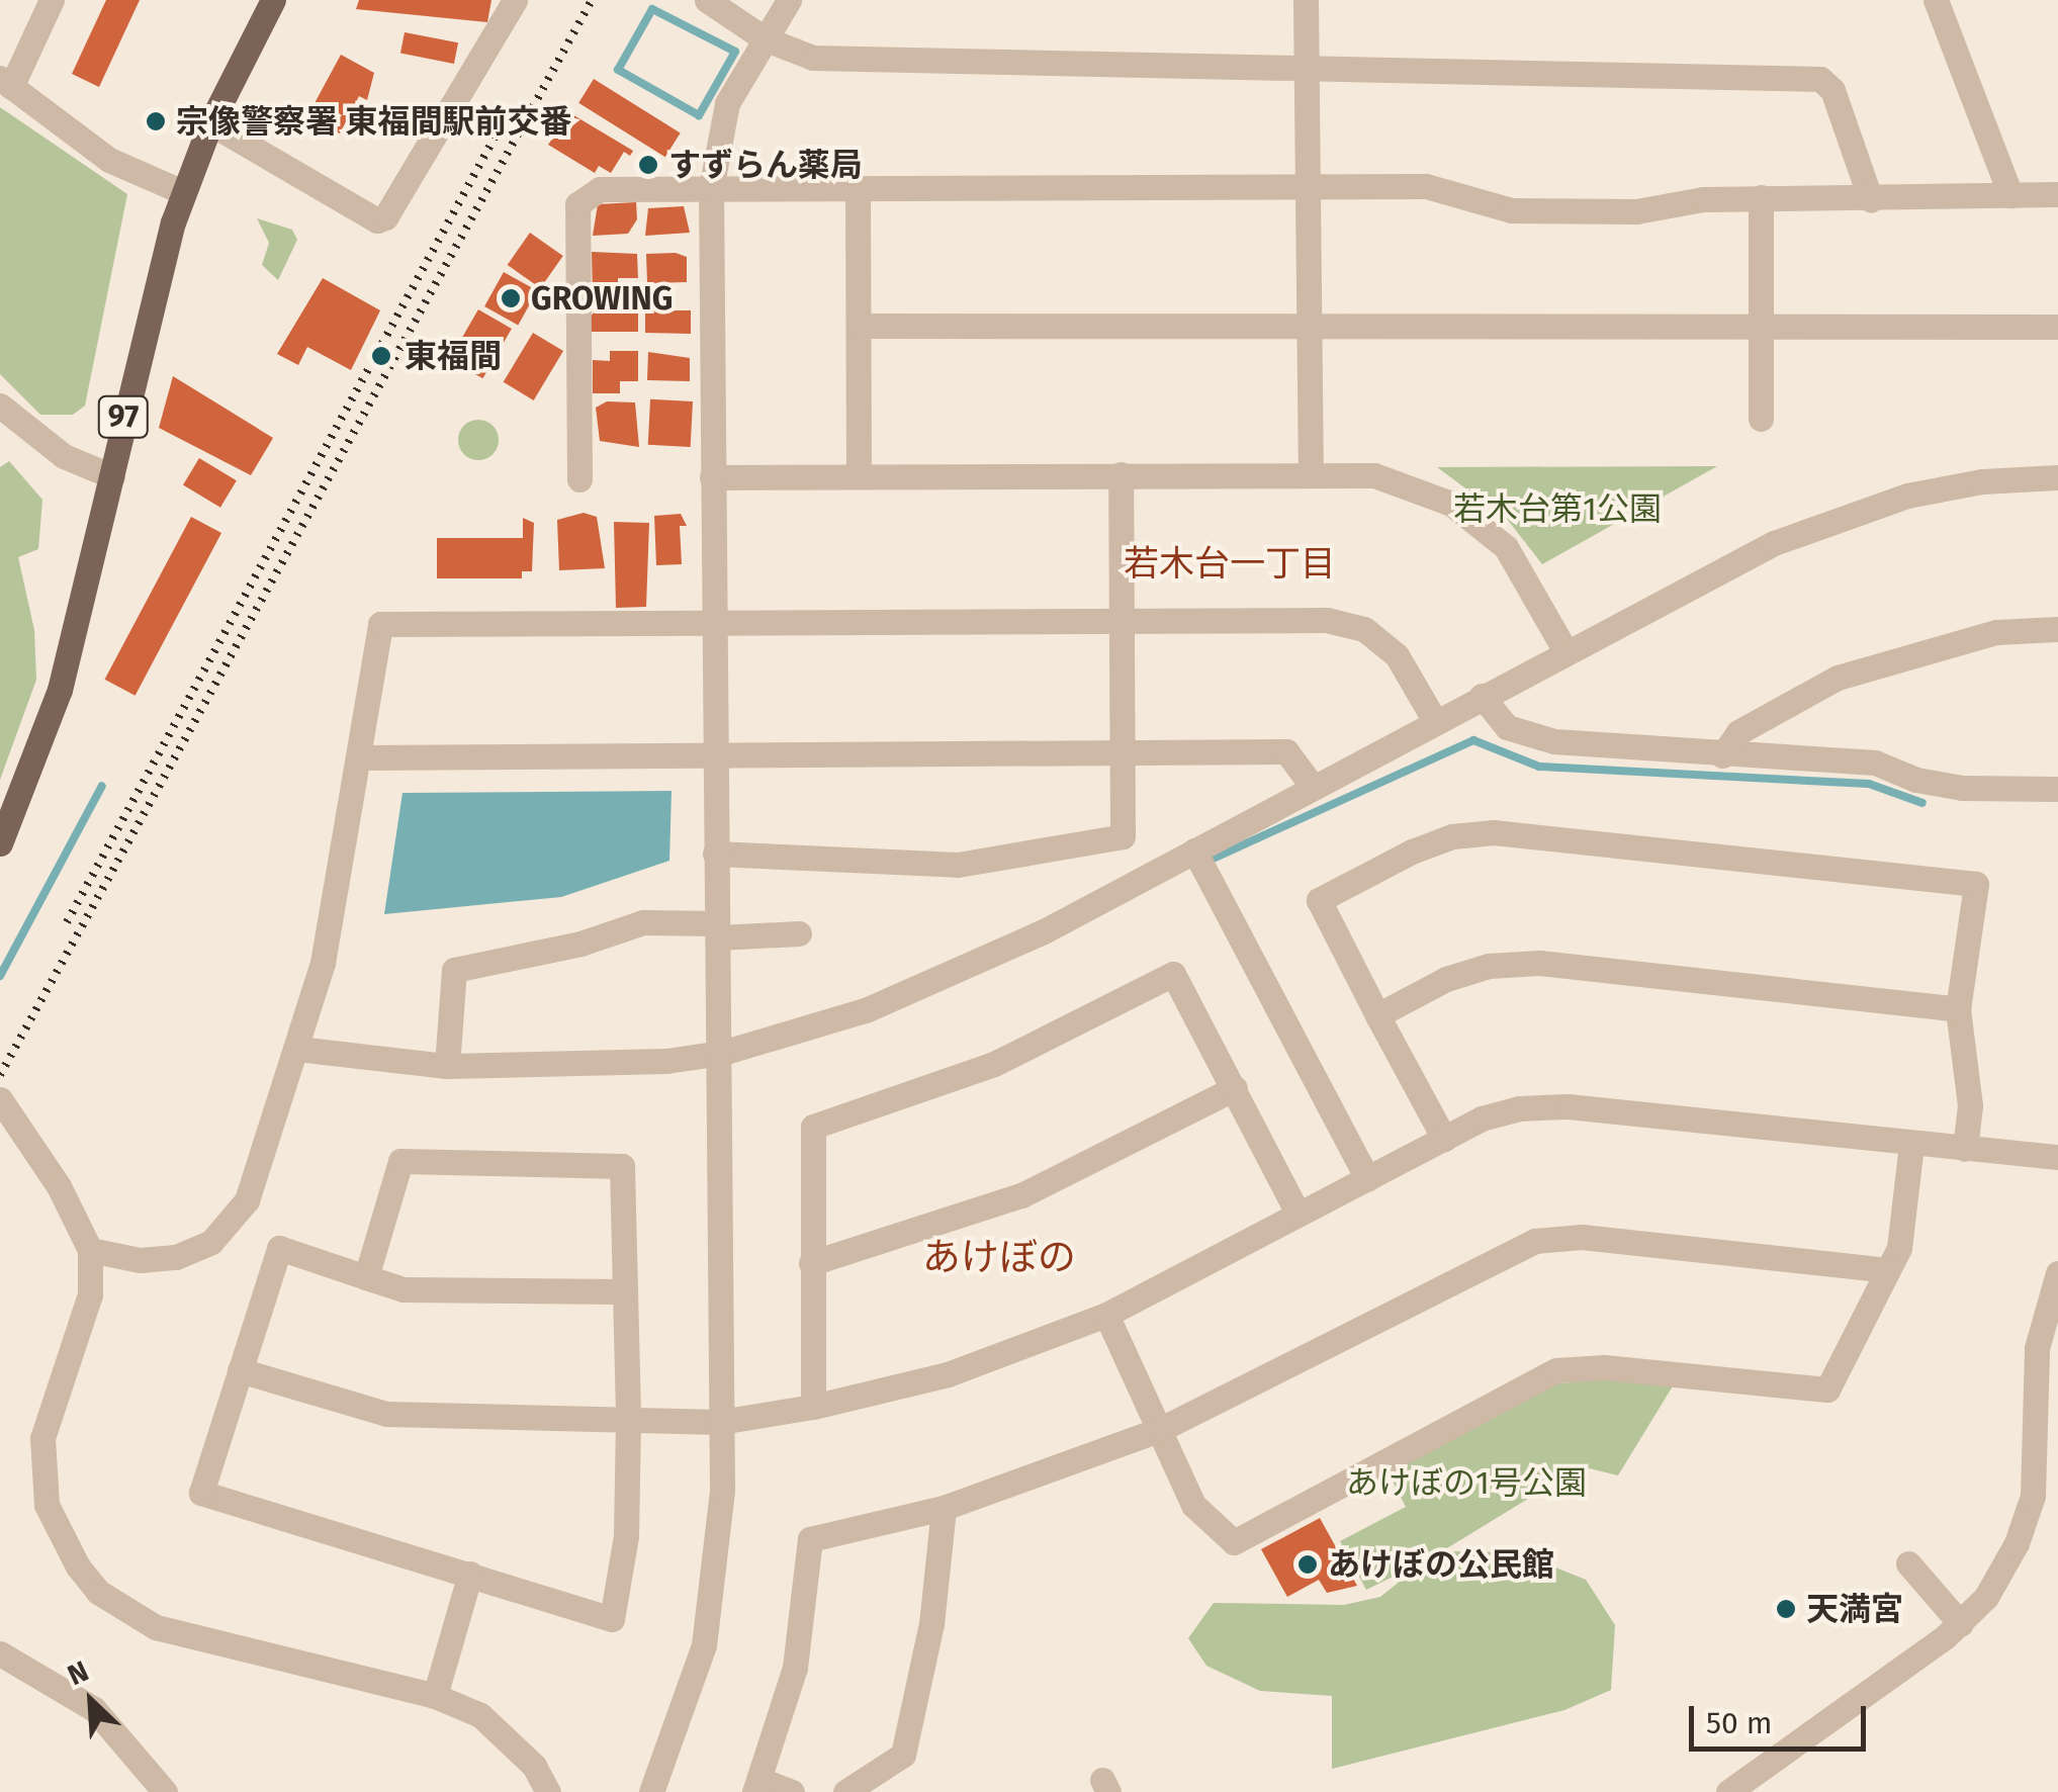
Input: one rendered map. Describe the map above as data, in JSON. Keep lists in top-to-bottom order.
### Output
{
  "streets": {
    "main road": ["97"]
  },
  "districts": ["若木台一丁目", "あけぼの"],
  "parks": ["若木台第1公園", "あけぼの1号公園"],
  "places": [
    "宗像警察署 東福間駅前交番",
    "すずらん薬局",
    "GROWING",
    "東福間",
    "あけぼの公民館",
    "天満宮"
  ],
  "scale_bar": "50 m",
  "north": "top left"
}
